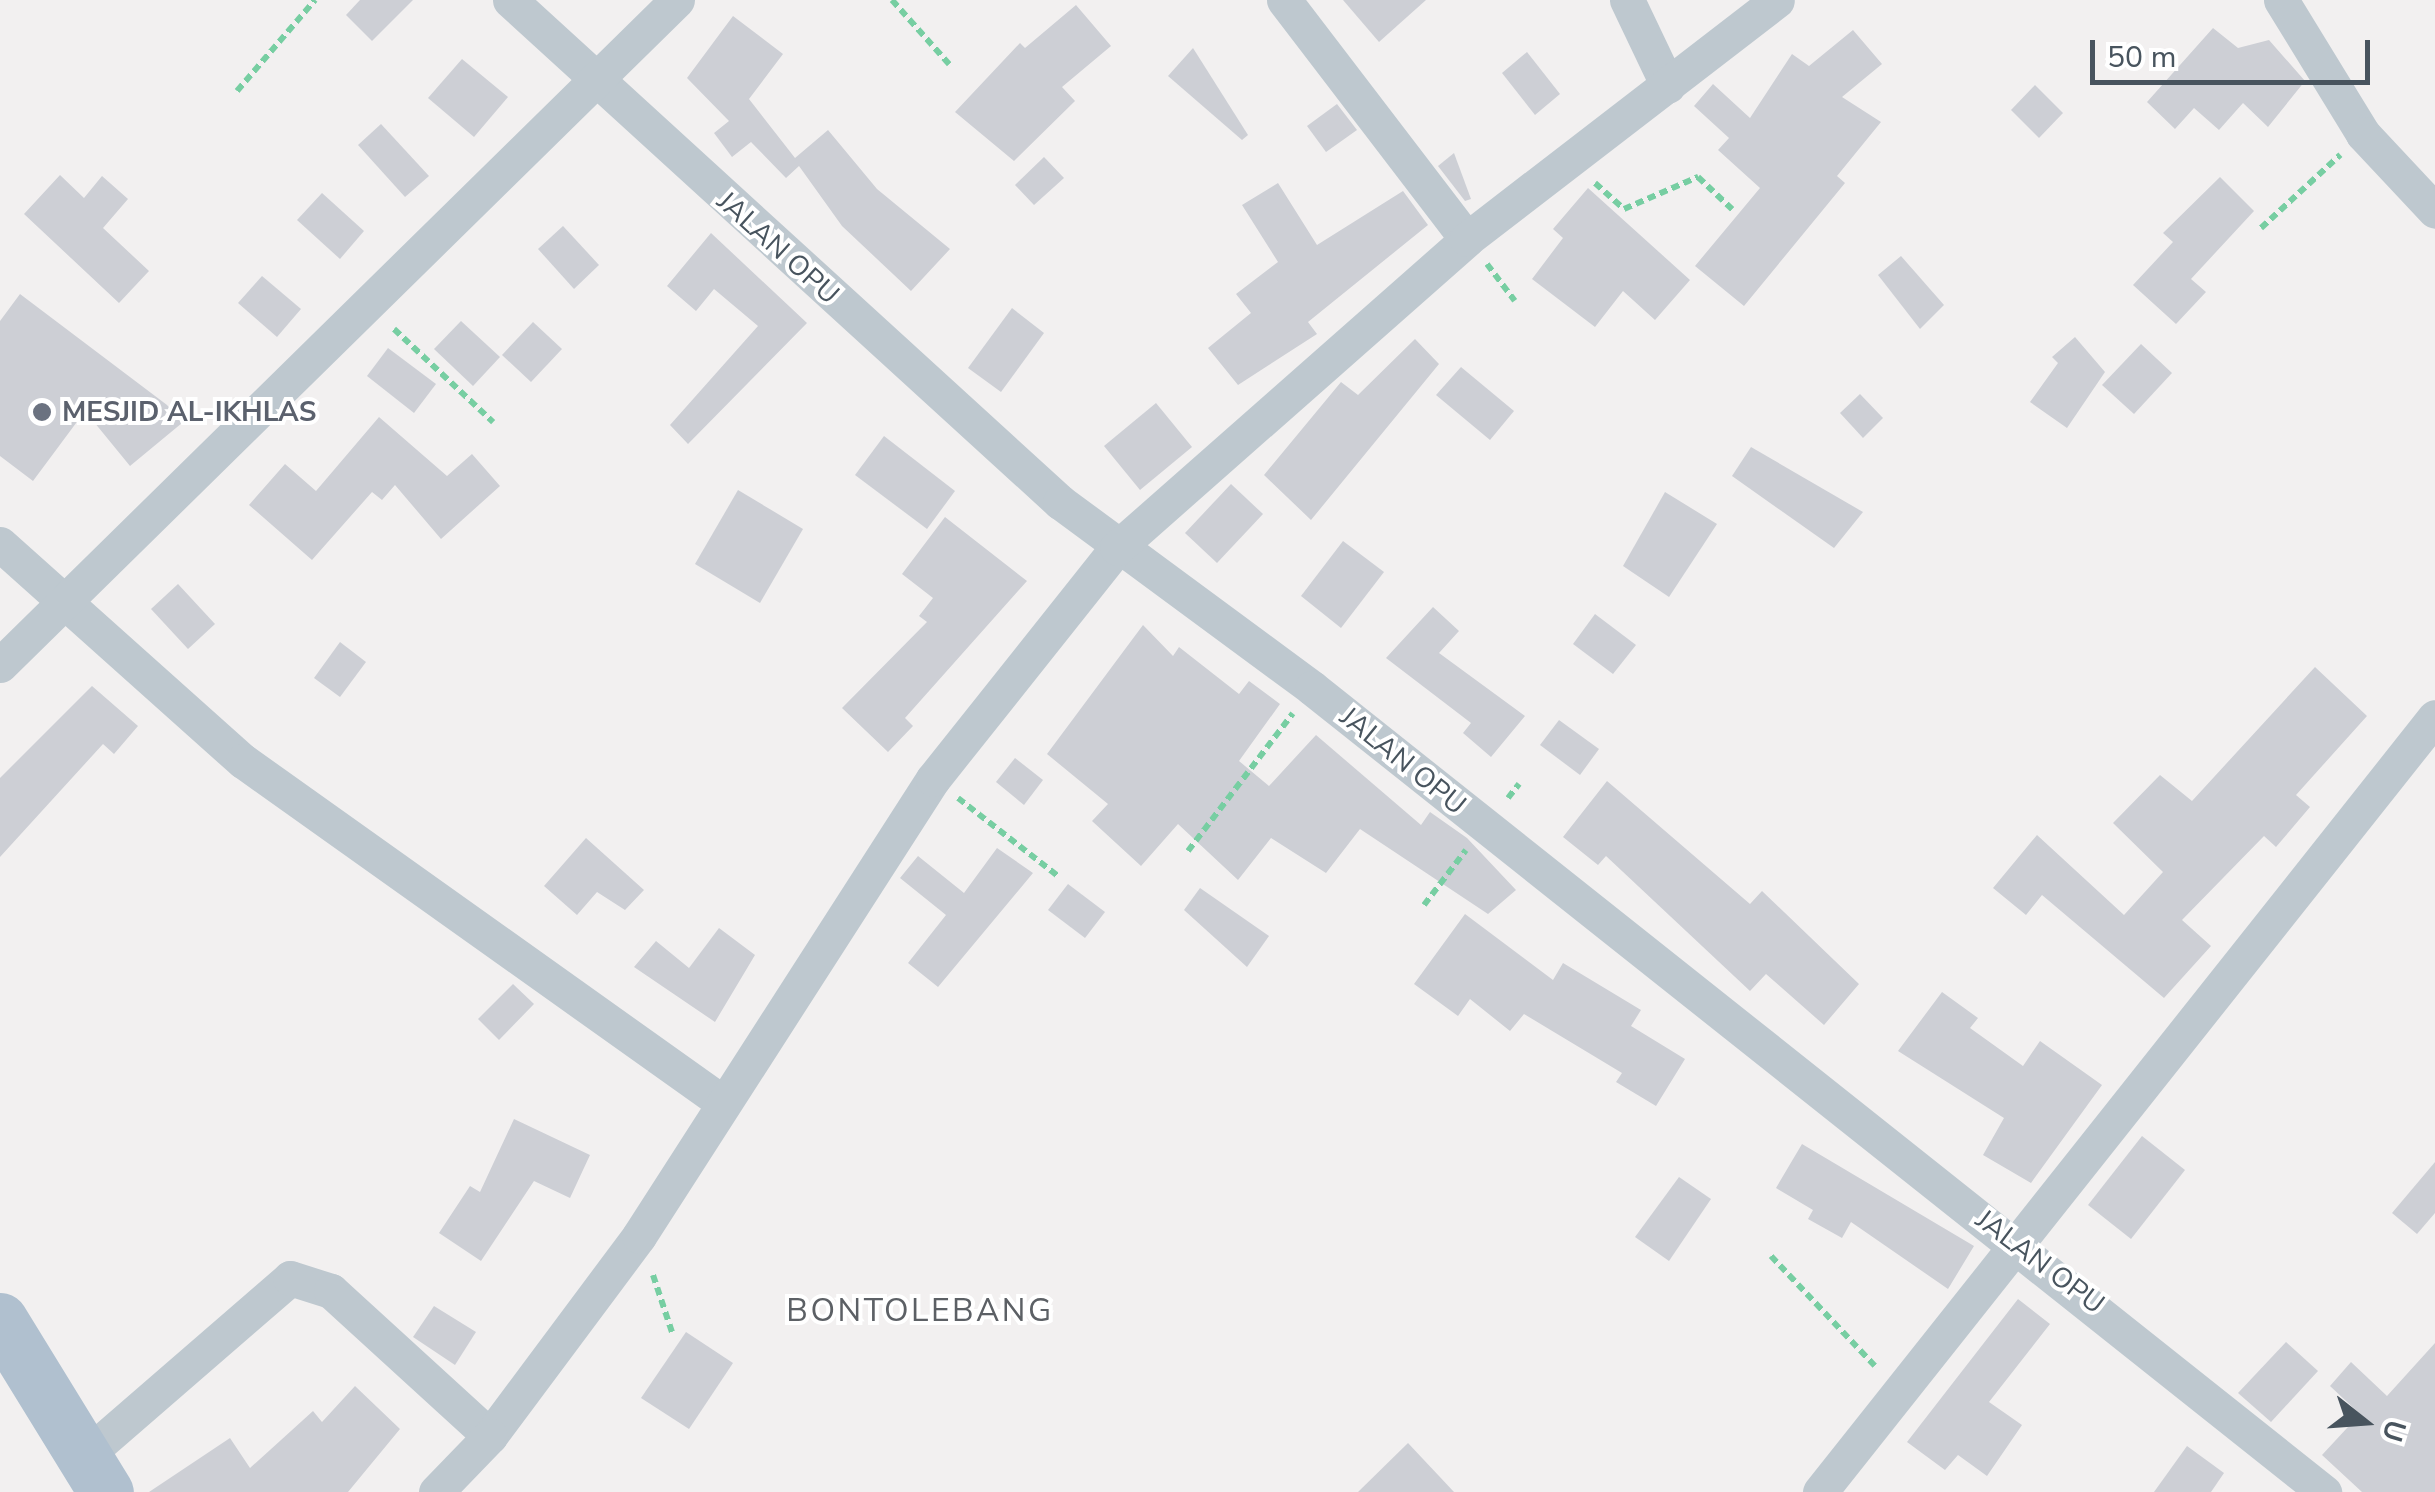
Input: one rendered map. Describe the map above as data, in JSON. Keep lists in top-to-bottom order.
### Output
{
  "streets": {
    "street": ["JALAN OPU"]
  },
  "districts": ["BONTOLEBANG"],
  "places": ["MESJID AL-IKHLAS"],
  "scale_bar": "50 m",
  "north": "right"
}
